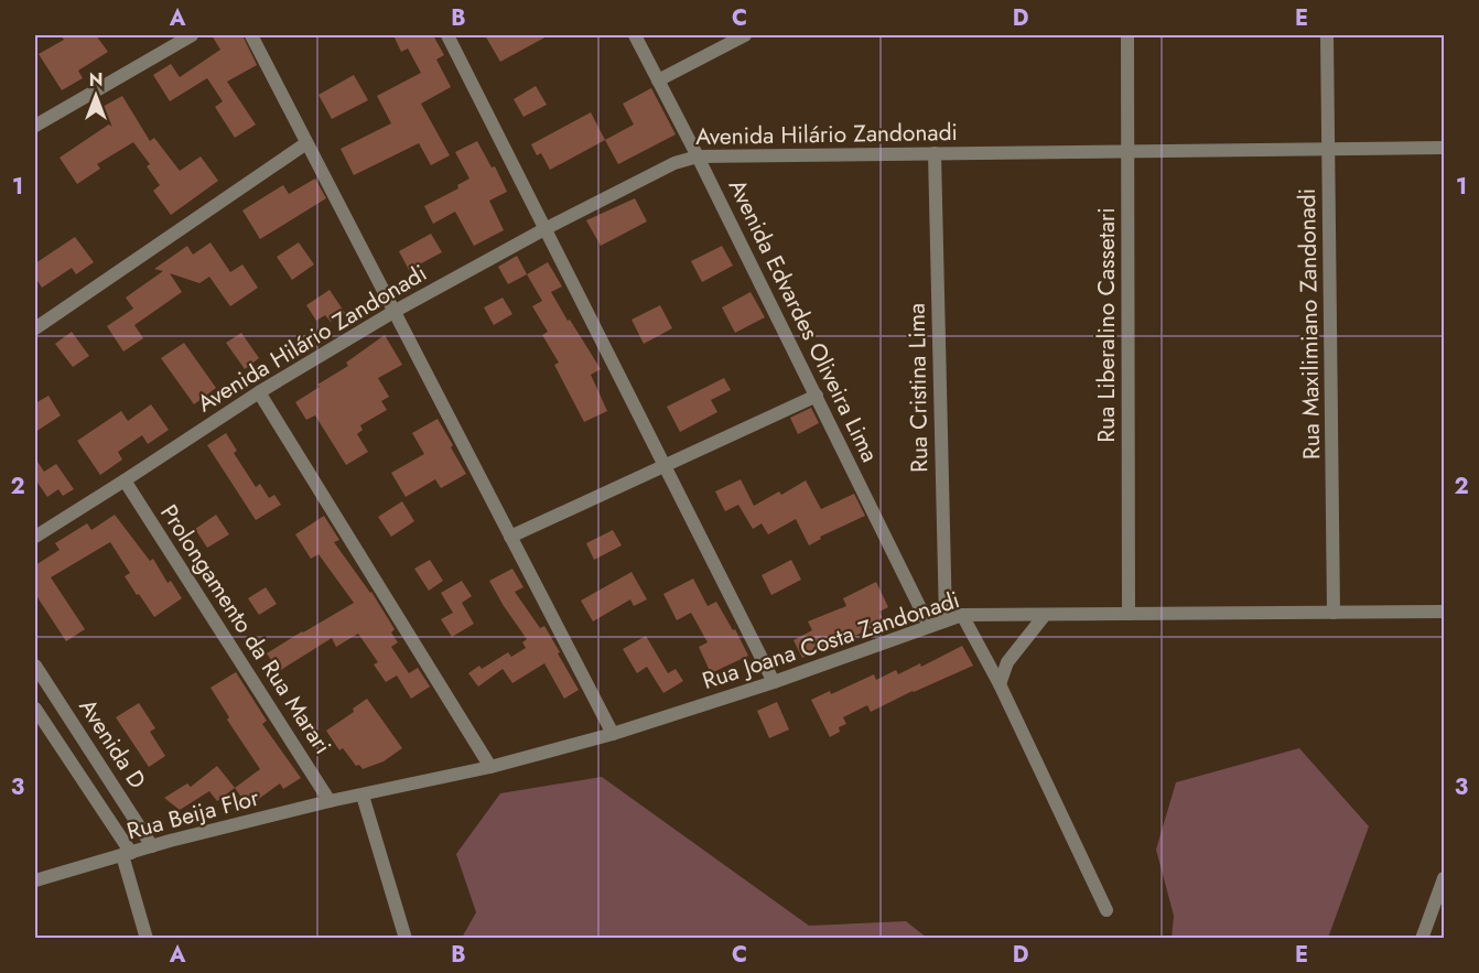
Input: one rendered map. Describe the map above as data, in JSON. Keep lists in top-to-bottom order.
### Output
{
  "streets": {
    "street": [
      "Avenida Hilário Zandonadi",
      "Avenida Edvardes Oliveira Lima",
      "Rua Maxilimiano Zandonadi",
      "Rua Liberalino Cassetari",
      "Rua Cristina Lima",
      "Prolongamento da Rua Marari",
      "Rua Joana Costa Zandonadi",
      "Avenida D",
      "Rua Beija Flor"
    ]
  },
  "crossings": [
    ["Avenida Hilário Zandonadi", "Avenida Edvardes Oliveira Lima"],
    ["Avenida Hilário Zandonadi", "Rua Maxilimiano Zandonadi"],
    ["Avenida Hilário Zandonadi", "Rua Liberalino Cassetari"],
    ["Avenida Hilário Zandonadi", "Rua Cristina Lima"],
    ["Avenida Hilário Zandonadi", "Prolongamento da Rua Marari"],
    ["Avenida Edvardes Oliveira Lima", "Rua Joana Costa Zandonadi"],
    ["Rua Maxilimiano Zandonadi", "Rua Joana Costa Zandonadi"],
    ["Rua Liberalino Cassetari", "Rua Joana Costa Zandonadi"],
    ["Rua Cristina Lima", "Rua Joana Costa Zandonadi"],
    ["Prolongamento da Rua Marari", "Rua Beija Flor"],
    ["Rua Joana Costa Zandonadi", "Rua Beija Flor"],
    ["Avenida D", "Rua Beija Flor"]
  ],
  "north": "top",
  "grid": {
    "columns": [
      "A",
      "B",
      "C",
      "D",
      "E"
    ],
    "rows": ["1", "2", "3"]
  }
}
